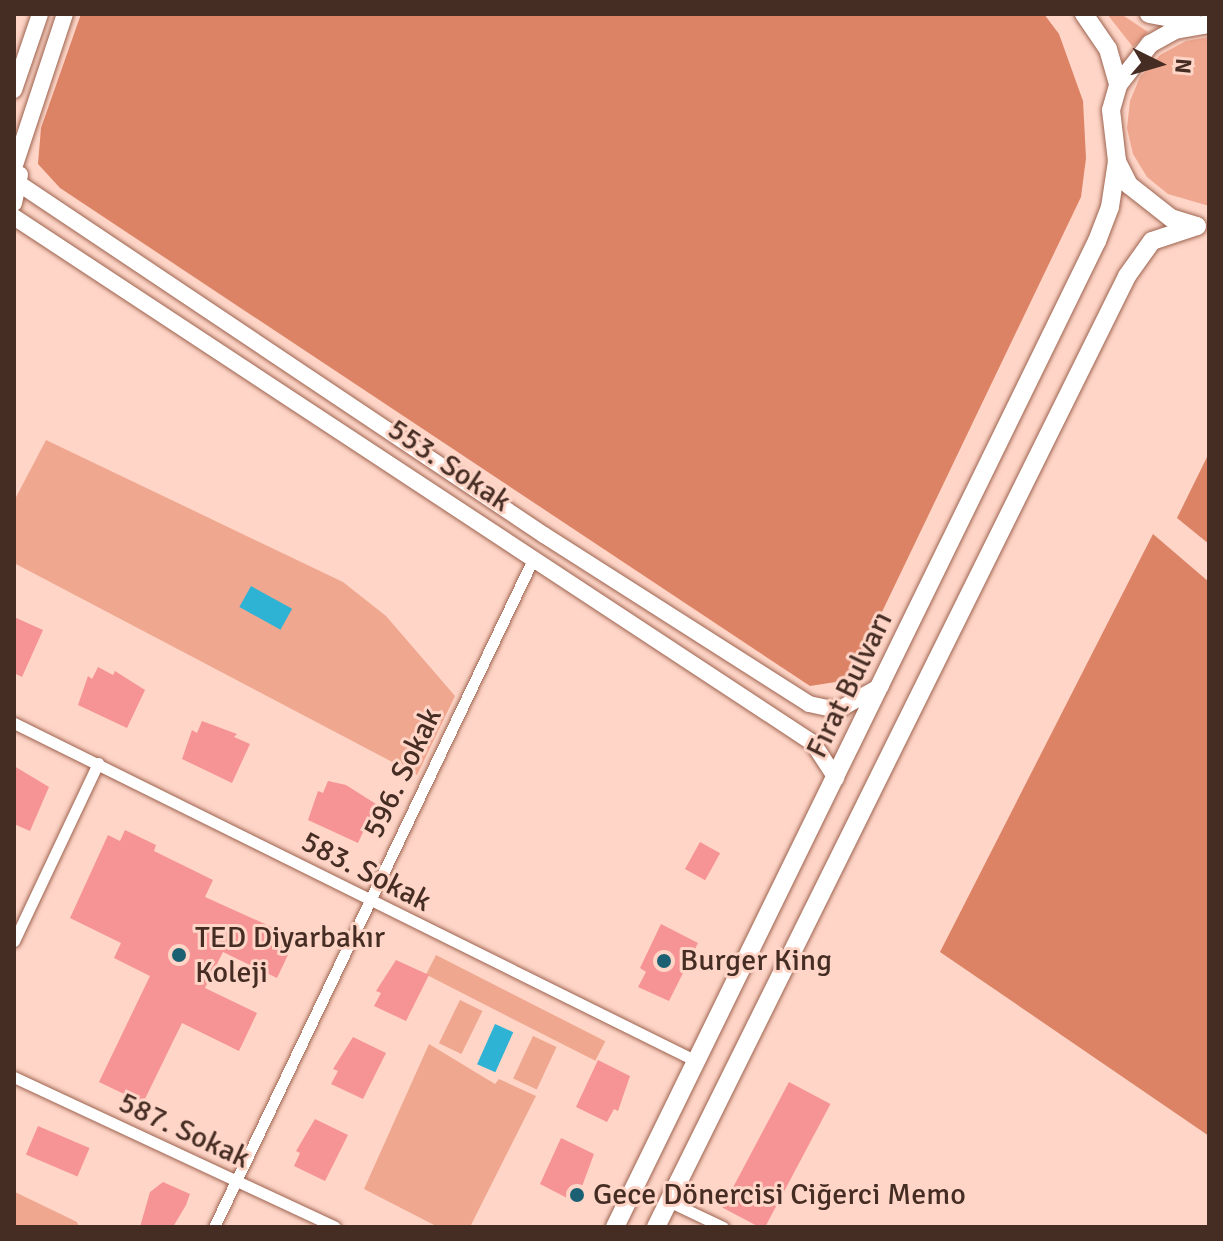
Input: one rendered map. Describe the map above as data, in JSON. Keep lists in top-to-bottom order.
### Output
{
  "streets": {
    "main road": ["553. Sokak", "Fırat Bulvarı"],
    "street": ["596. Sokak", "583. Sokak", "587. Sokak"]
  },
  "crossings": [
    ["553. Sokak", "Fırat Bulvarı"],
    ["553. Sokak", "596. Sokak"],
    ["Fırat Bulvarı", "583. Sokak"],
    ["596. Sokak", "583. Sokak"],
    ["596. Sokak", "587. Sokak"]
  ],
  "places": ["TED Diyarbakır Koleji", "Burger King", "Gece Dönercisi Ciğerci Memo"],
  "north": "right"
}
